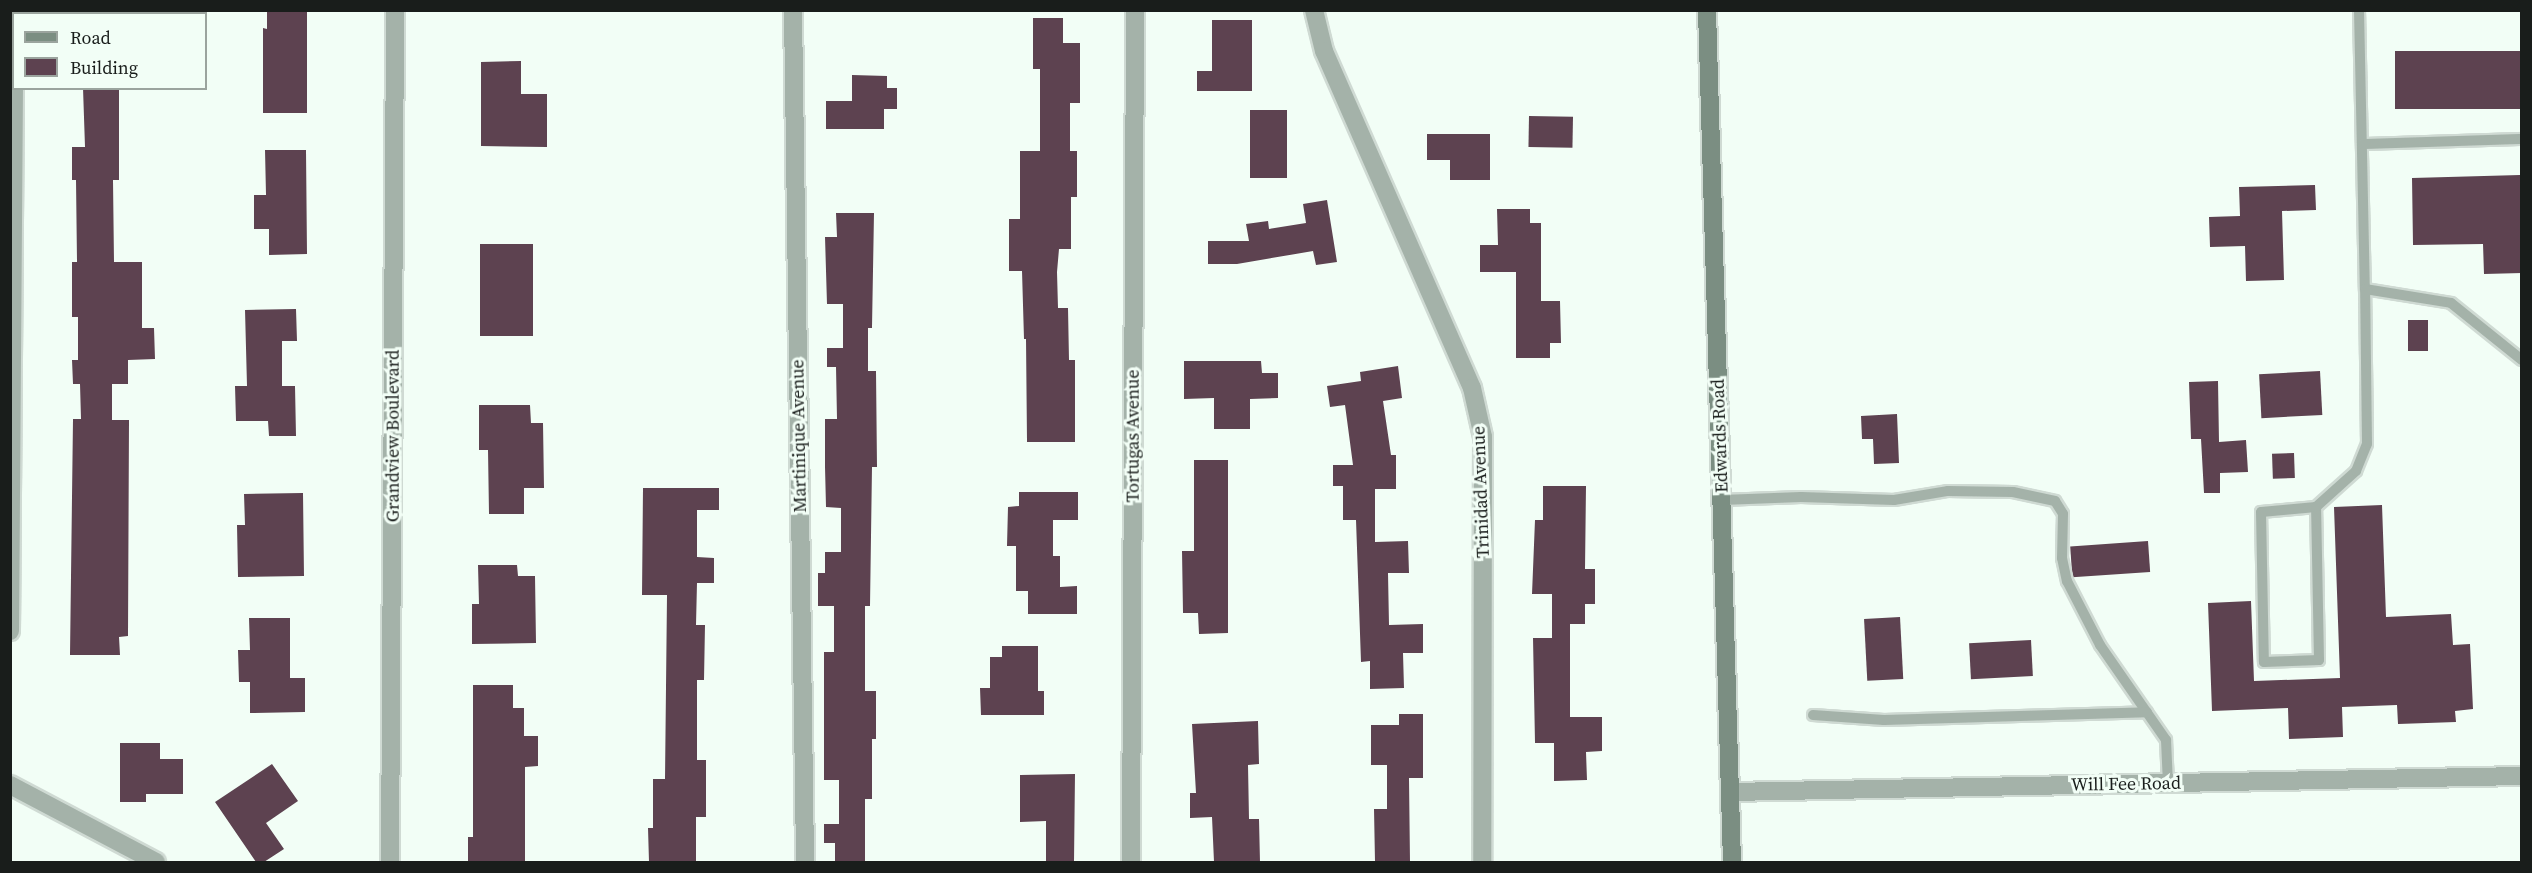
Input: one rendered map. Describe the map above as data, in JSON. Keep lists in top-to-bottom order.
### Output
{
  "streets": {
    "main road": ["Edwards Road"],
    "street": [
      "Grandview Boulevard",
      "Martinique Avenue",
      "Tortugas Avenue",
      "Trinidad Avenue",
      "Will Fee Road"
    ]
  },
  "crossings": [
    ["Edwards Road", "Will Fee Road"]
  ],
  "legend": ["Road", "Building"]
}
